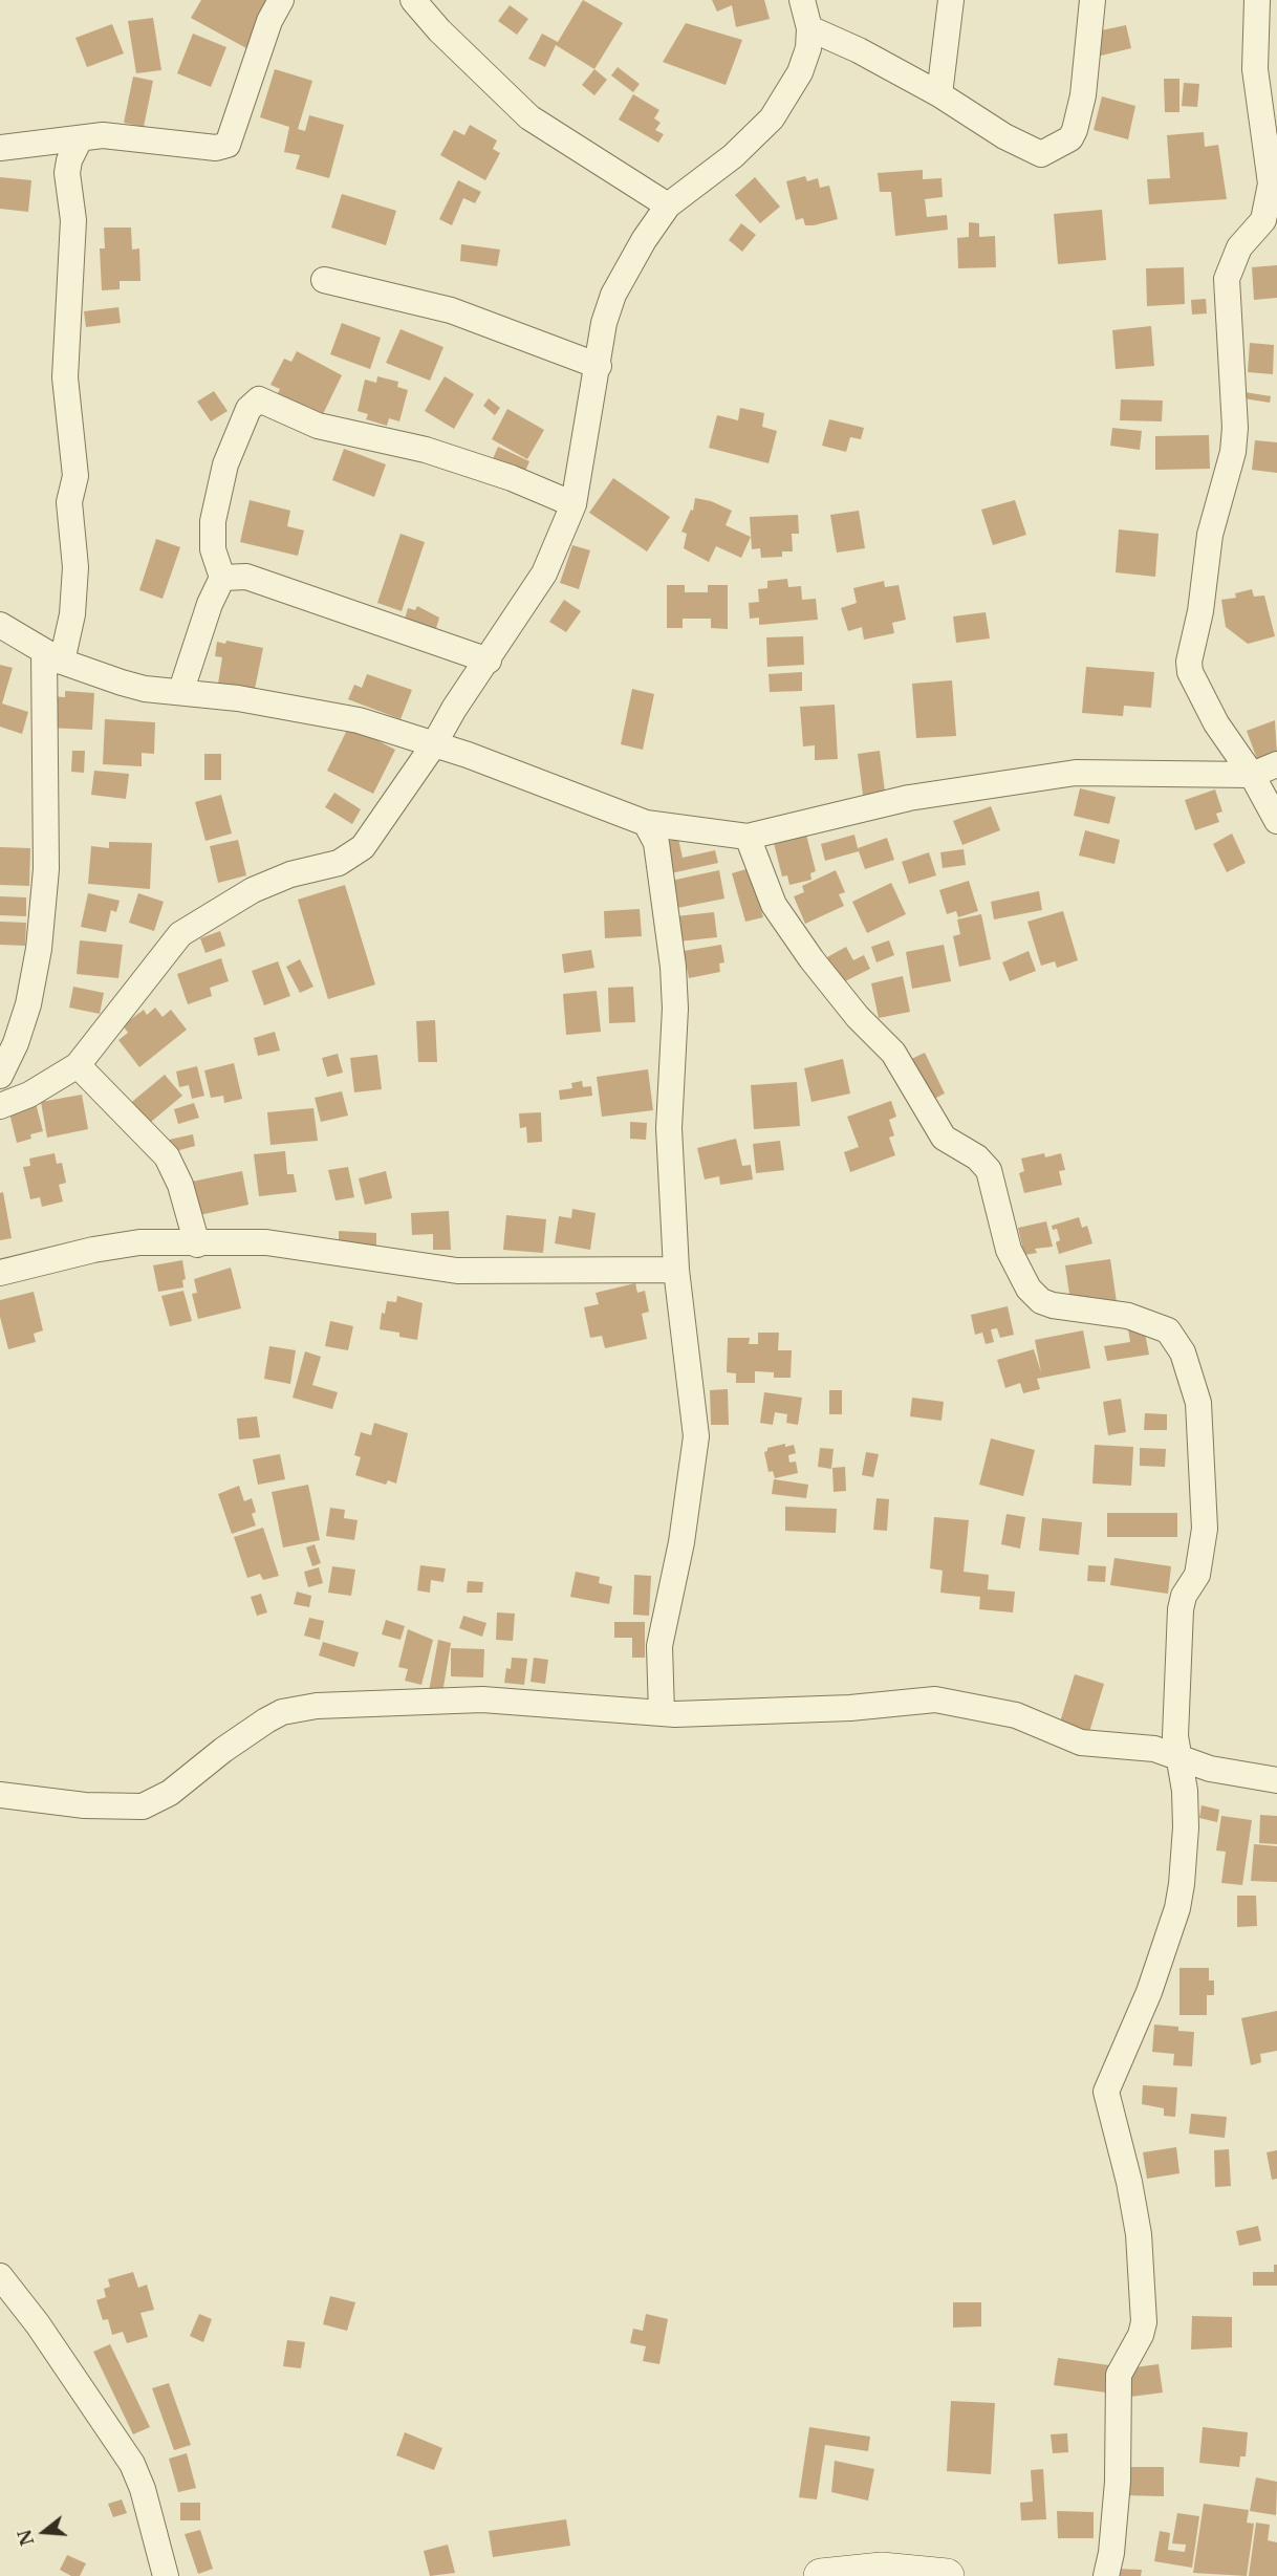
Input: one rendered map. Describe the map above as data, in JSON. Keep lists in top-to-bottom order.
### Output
{
  "north": "left"
}
